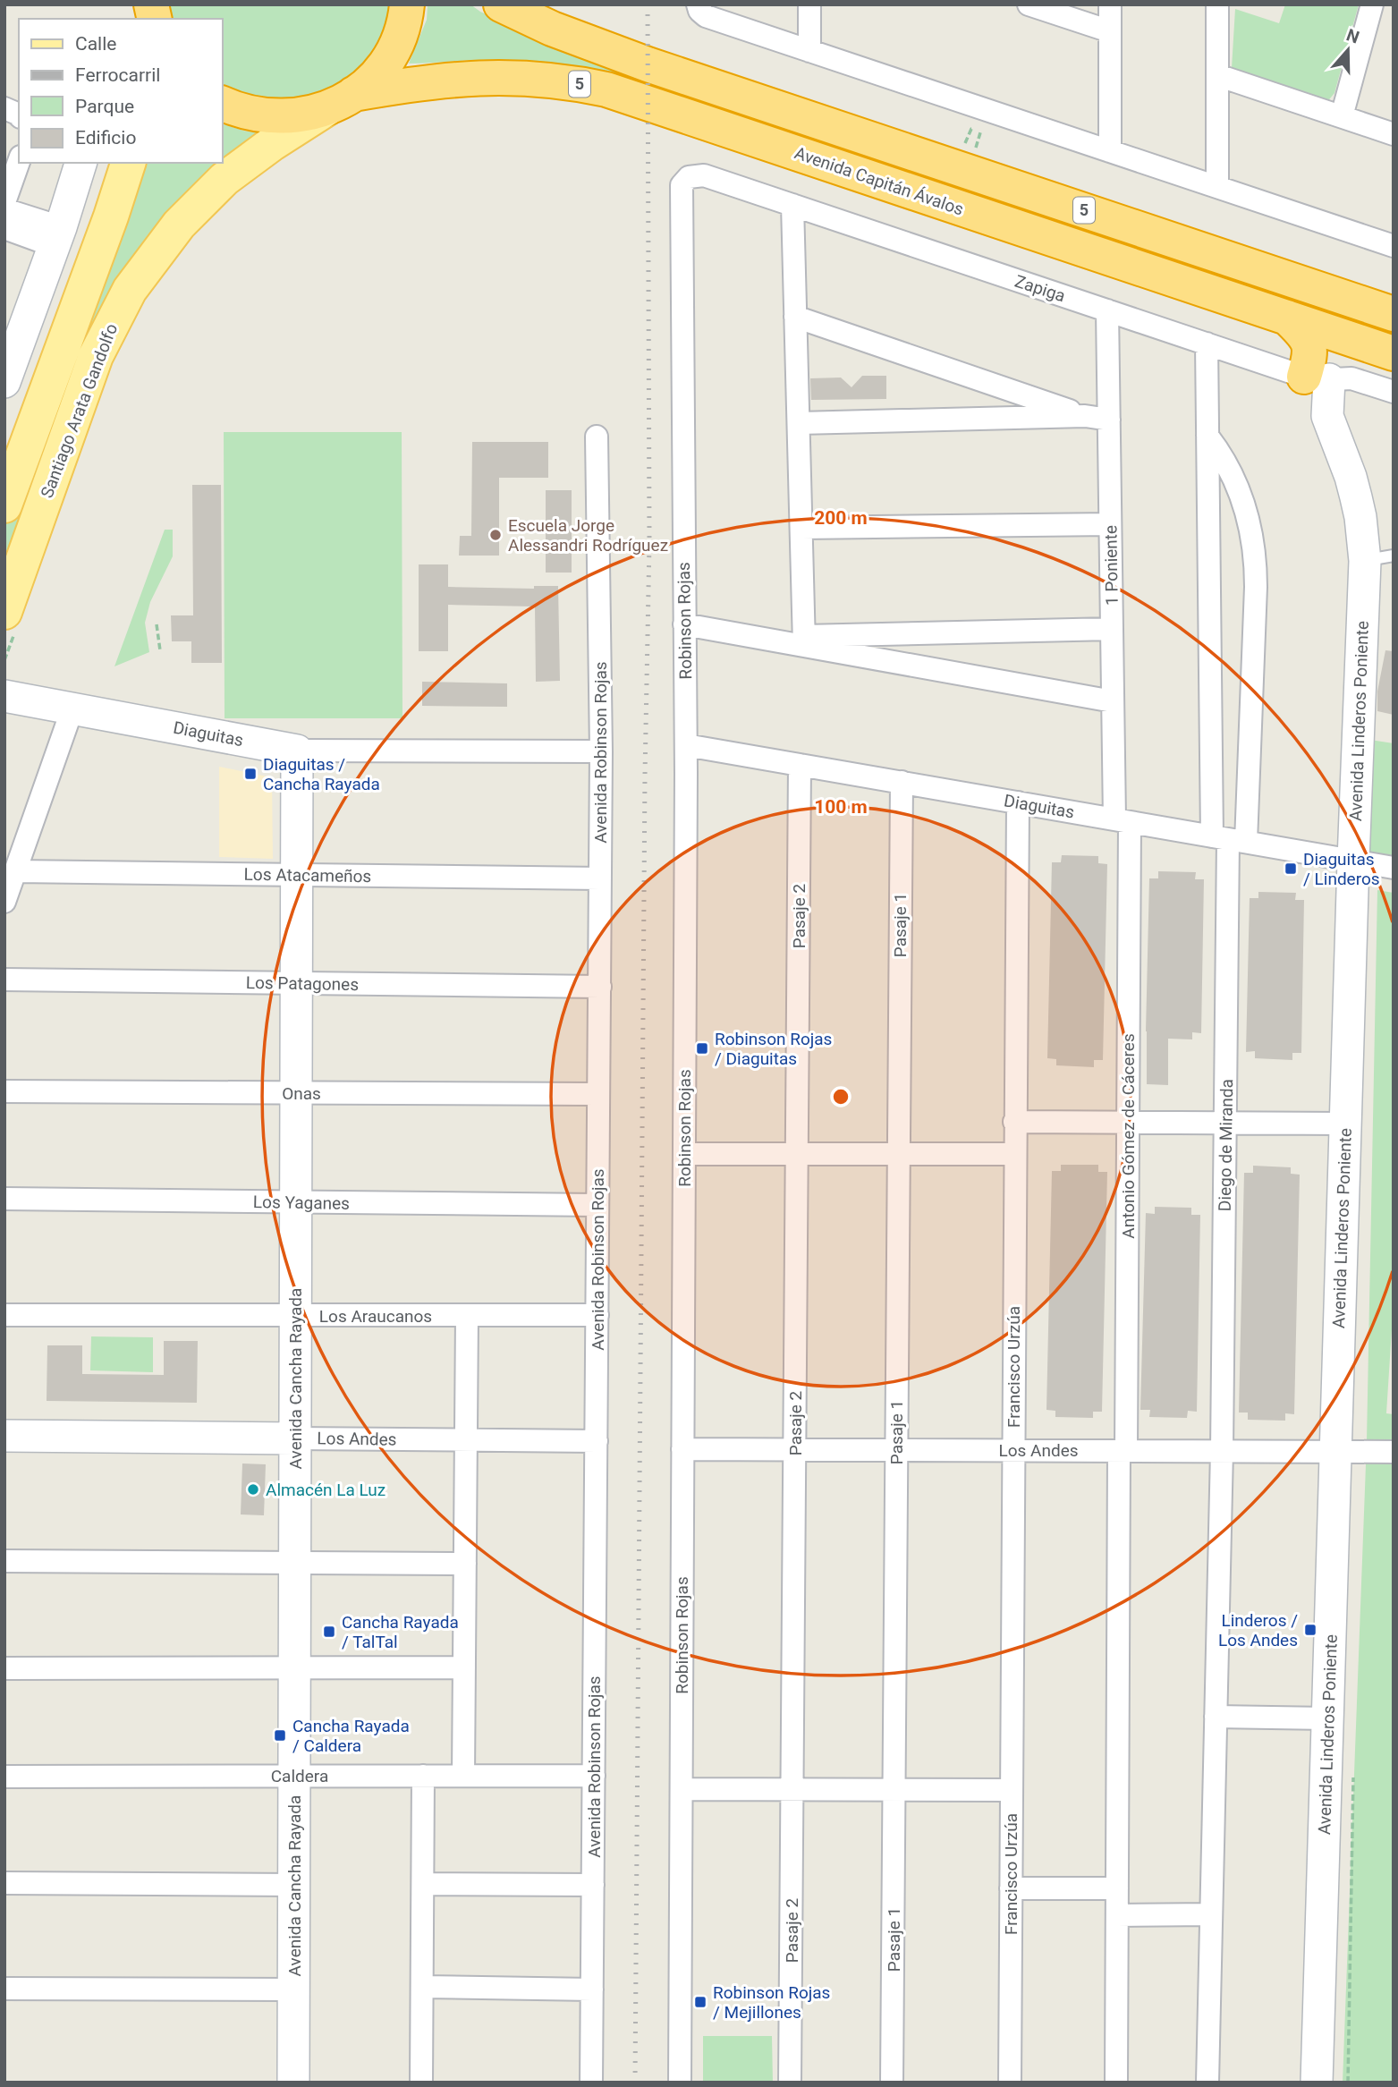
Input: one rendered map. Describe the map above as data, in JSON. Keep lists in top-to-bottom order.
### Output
{
  "streets": {
    "highway": ["5", "Avenida Capitán Ávalos"],
    "main road": ["Santiago Arata Gandolfo"],
    "street": [
      "Zapiga",
      "1 Poniente",
      "Robinson Rojas",
      "Avenida Linderos Poniente",
      "Diaguitas",
      "Avenida Robinson Rojas",
      "Los Atacameños",
      "Pasaje 2",
      "Pasaje 1",
      "Los Patagones",
      "Onas",
      "Antonio Gómez de Cáceres",
      "Diego de Miranda",
      "Los Yaganes",
      "Los Araucanos",
      "Francisco Urzúa",
      "Avenida Cancha Rayada",
      "Los Andes",
      "Caldera"
    ]
  },
  "crossings": [
    ["5", "Avenida Capitán Ávalos"],
    ["5", "Santiago Arata Gandolfo"],
    ["Avenida Capitán Ávalos", "Santiago Arata Gandolfo"],
    ["Zapiga", "1 Poniente"],
    ["Zapiga", "Robinson Rojas"],
    ["Zapiga", "Avenida Linderos Poniente"],
    ["1 Poniente", "Diaguitas"],
    ["1 Poniente", "Antonio Gómez de Cáceres"],
    ["Robinson Rojas", "Diaguitas"],
    ["Robinson Rojas", "Los Andes"],
    ["Avenida Linderos Poniente", "Diaguitas"],
    ["Avenida Linderos Poniente", "Los Andes"],
    ["Diaguitas", "Avenida Robinson Rojas"],
    ["Diaguitas", "Pasaje 2"],
    ["Diaguitas", "Pasaje 1"],
    ["Diaguitas", "Antonio Gómez de Cáceres"],
    ["Diaguitas", "Diego de Miranda"],
    ["Diaguitas", "Francisco Urzúa"],
    ["Diaguitas", "Avenida Cancha Rayada"],
    ["Avenida Robinson Rojas", "Los Atacameños"],
    ["Avenida Robinson Rojas", "Los Patagones"],
    ["Avenida Robinson Rojas", "Onas"],
    ["Avenida Robinson Rojas", "Los Yaganes"],
    ["Avenida Robinson Rojas", "Los Araucanos"],
    ["Avenida Robinson Rojas", "Los Andes"],
    ["Avenida Robinson Rojas", "Caldera"],
    ["Los Atacameños", "Avenida Cancha Rayada"],
    ["Pasaje 2", "Los Andes"],
    ["Pasaje 1", "Los Andes"],
    ["Los Patagones", "Avenida Cancha Rayada"],
    ["Onas", "Avenida Cancha Rayada"],
    ["Antonio Gómez de Cáceres", "Los Andes"],
    ["Diego de Miranda", "Los Andes"],
    ["Los Yaganes", "Avenida Cancha Rayada"],
    ["Los Araucanos", "Avenida Cancha Rayada"],
    ["Francisco Urzúa", "Los Andes"],
    ["Avenida Cancha Rayada", "Los Andes"],
    ["Avenida Cancha Rayada", "Caldera"]
  ],
  "places": {
    "other": ["Escuela Jorge Alessandri Rodríguez", "Almacén La Luz"],
    "transit": [
      "Diaguitas / Cancha Rayada",
      "Diaguitas / Linderos",
      "Robinson Rojas / Diaguitas",
      "Linderos / Los Andes",
      "Cancha Rayada / TalTal",
      "Cancha Rayada / Caldera",
      "Robinson Rojas / Mejillones"
    ]
  },
  "legend": [
    "Calle",
    "Ferrocarril",
    "Parque",
    "Edificio"
  ],
  "north": "top",
  "rings": ["200 m", "100 m"]
}
